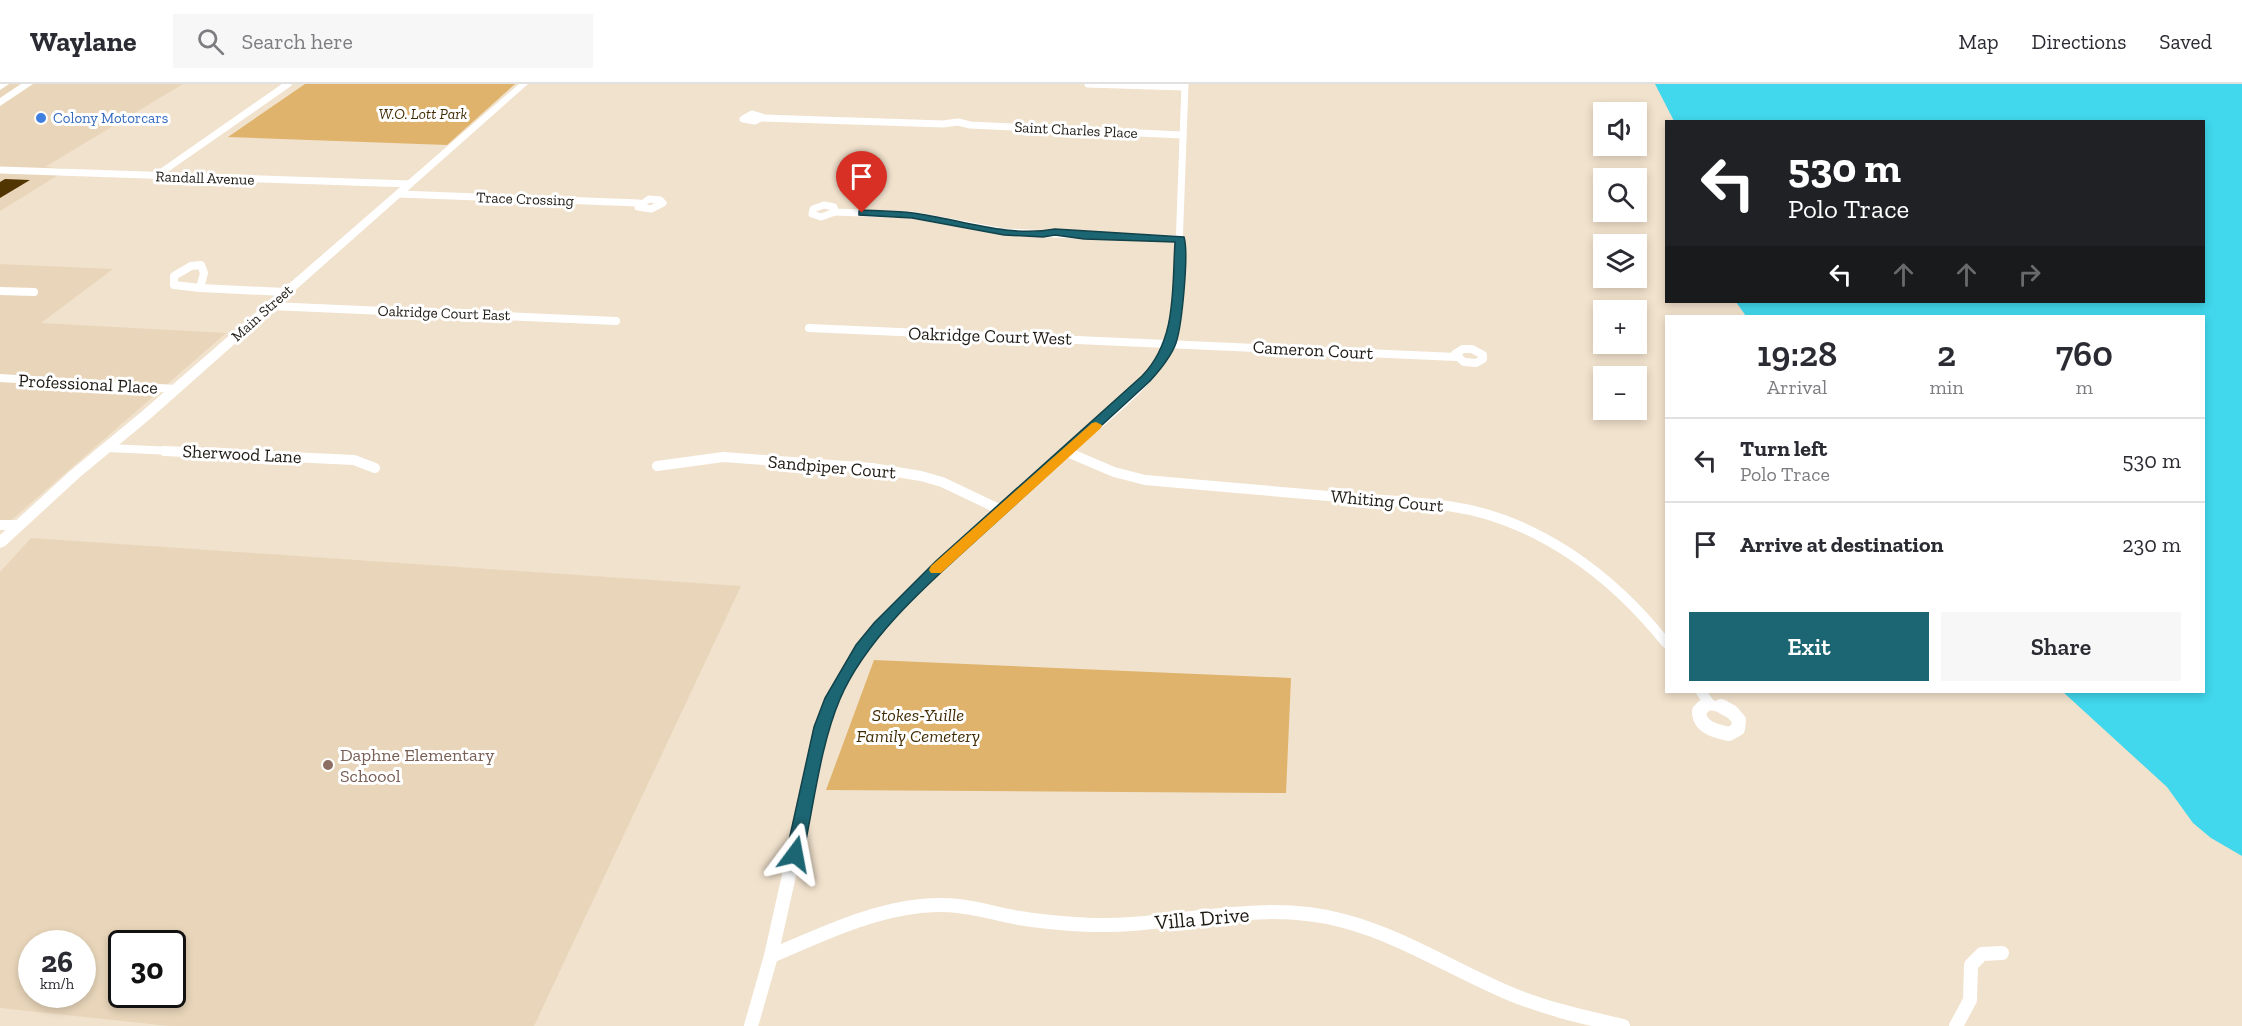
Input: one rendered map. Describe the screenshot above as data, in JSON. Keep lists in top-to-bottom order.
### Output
{
  "streets": {
    "main road": ["Main Street"],
    "street": [
      "Saint Charles Place",
      "Randall Avenue",
      "Trace Crossing",
      "Oakridge Court East",
      "Oakridge Court West",
      "Cameron Court",
      "Professional Place",
      "Sherwood Lane",
      "Sandpiper Court",
      "Whiting Court",
      "Villa Drive"
    ]
  },
  "crossings": [
    ["Randall Avenue", "Trace Crossing"],
    ["Randall Avenue", "Main Street"],
    ["Trace Crossing", "Main Street"],
    ["Main Street", "Oakridge Court East"],
    ["Main Street", "Professional Place"],
    ["Main Street", "Sherwood Lane"],
    ["Oakridge Court West", "Cameron Court"]
  ],
  "parks": ["W.O. Lott Park", "Stokes-Yuille Family Cemetery"],
  "places": ["Colony Motorcars", "Daphne Elementary Schoool"],
  "page": {
    "header": "Waylane",
    "search": "Search here",
    "nav": ["Map", "Directions", "Saved"],
    "map_buttons": ["+", "−"],
    "turn": ["530 m", "Polo Trace"],
    "eta": [
      "19:28",
      "Arrival",
      "2",
      "min",
      "760",
      "m"
    ],
    "list": [
      {
        "name": "Turn left",
        "note": "Polo Trace",
        "value": "530 m"
      },
      {
        "name": "Arrive at destination",
        "value": "230 m"
      }
    ],
    "buttons": ["Exit", "Share"],
    "speed": "26 km/h",
    "limit": "30"
  }
}
